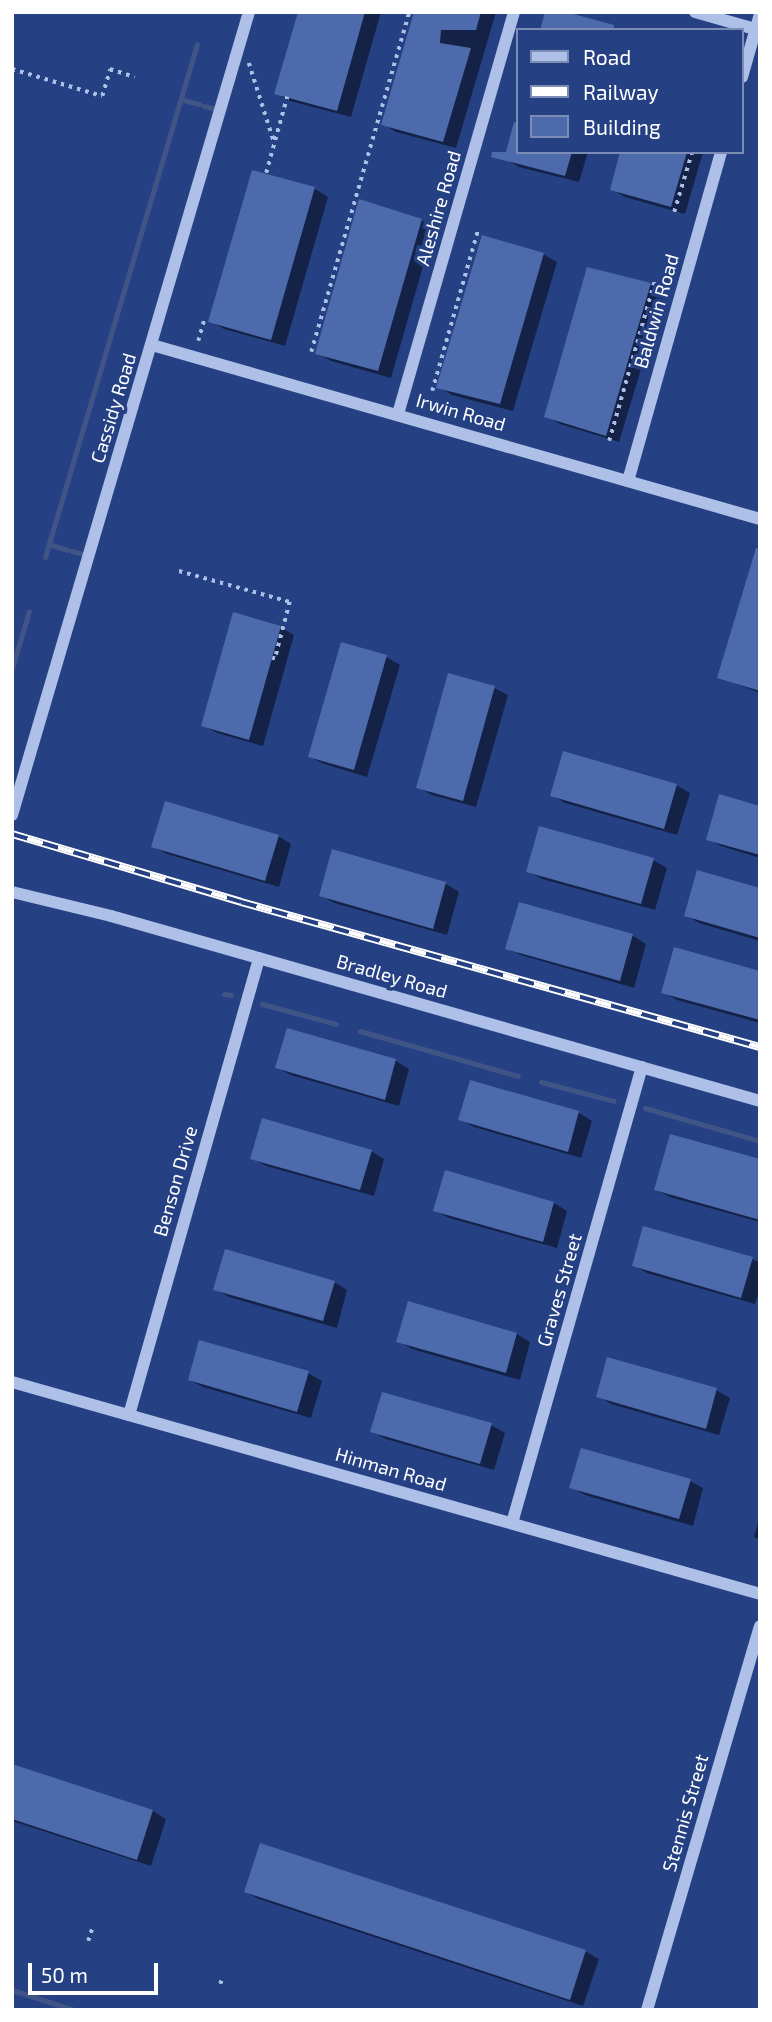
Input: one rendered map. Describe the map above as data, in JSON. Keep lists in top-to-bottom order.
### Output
{
  "streets": {
    "street": [
      "Aleshire Road",
      "Baldwin Road",
      "Cassidy Road",
      "Irwin Road",
      "Bradley Road",
      "Benson Drive",
      "Graves Street",
      "Hinman Road",
      "Stennis Street"
    ]
  },
  "crossings": [
    ["Aleshire Road", "Irwin Road"],
    ["Baldwin Road", "Irwin Road"],
    ["Cassidy Road", "Irwin Road"],
    ["Bradley Road", "Benson Drive"],
    ["Bradley Road", "Graves Street"],
    ["Benson Drive", "Hinman Road"],
    ["Graves Street", "Hinman Road"]
  ],
  "legend": ["Road", "Railway", "Building"],
  "scale_bar": "50 m"
}
